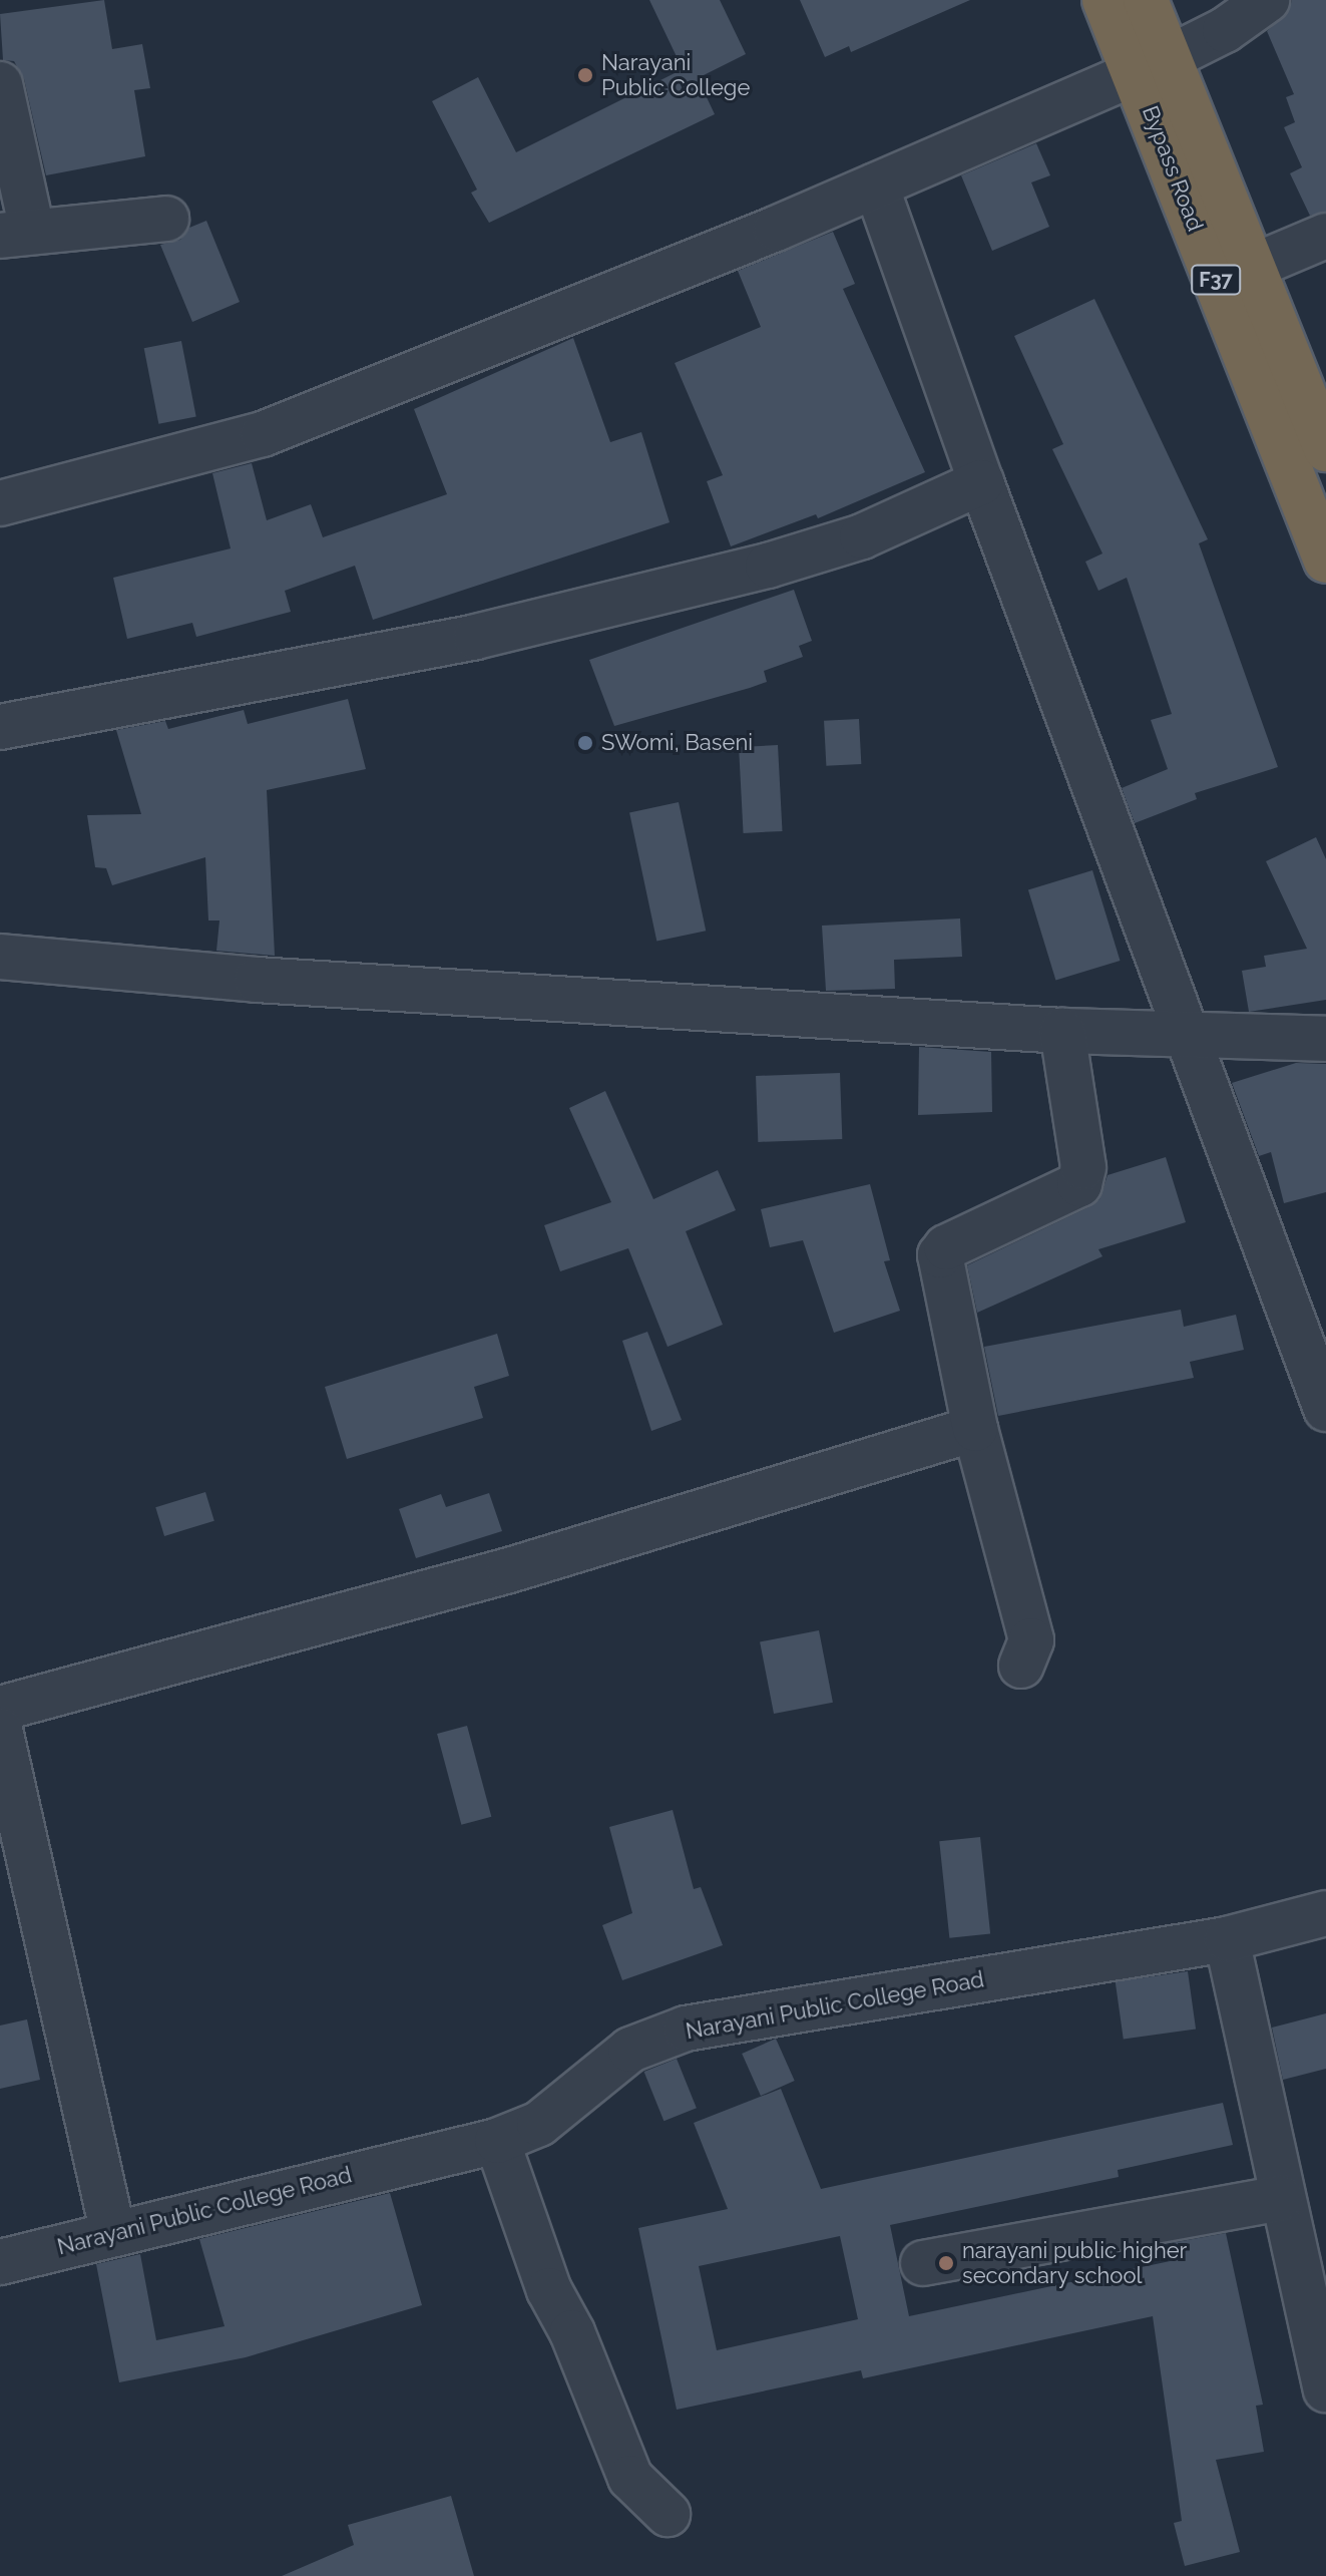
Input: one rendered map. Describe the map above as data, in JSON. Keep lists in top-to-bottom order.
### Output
{
  "streets": {
    "highway": ["Bypass Road", "F37"],
    "street": ["Narayani Public College Road"]
  },
  "places": ["Narayani Public College", "SWomi, Baseni", "narayani public higher secondary school"]
}
